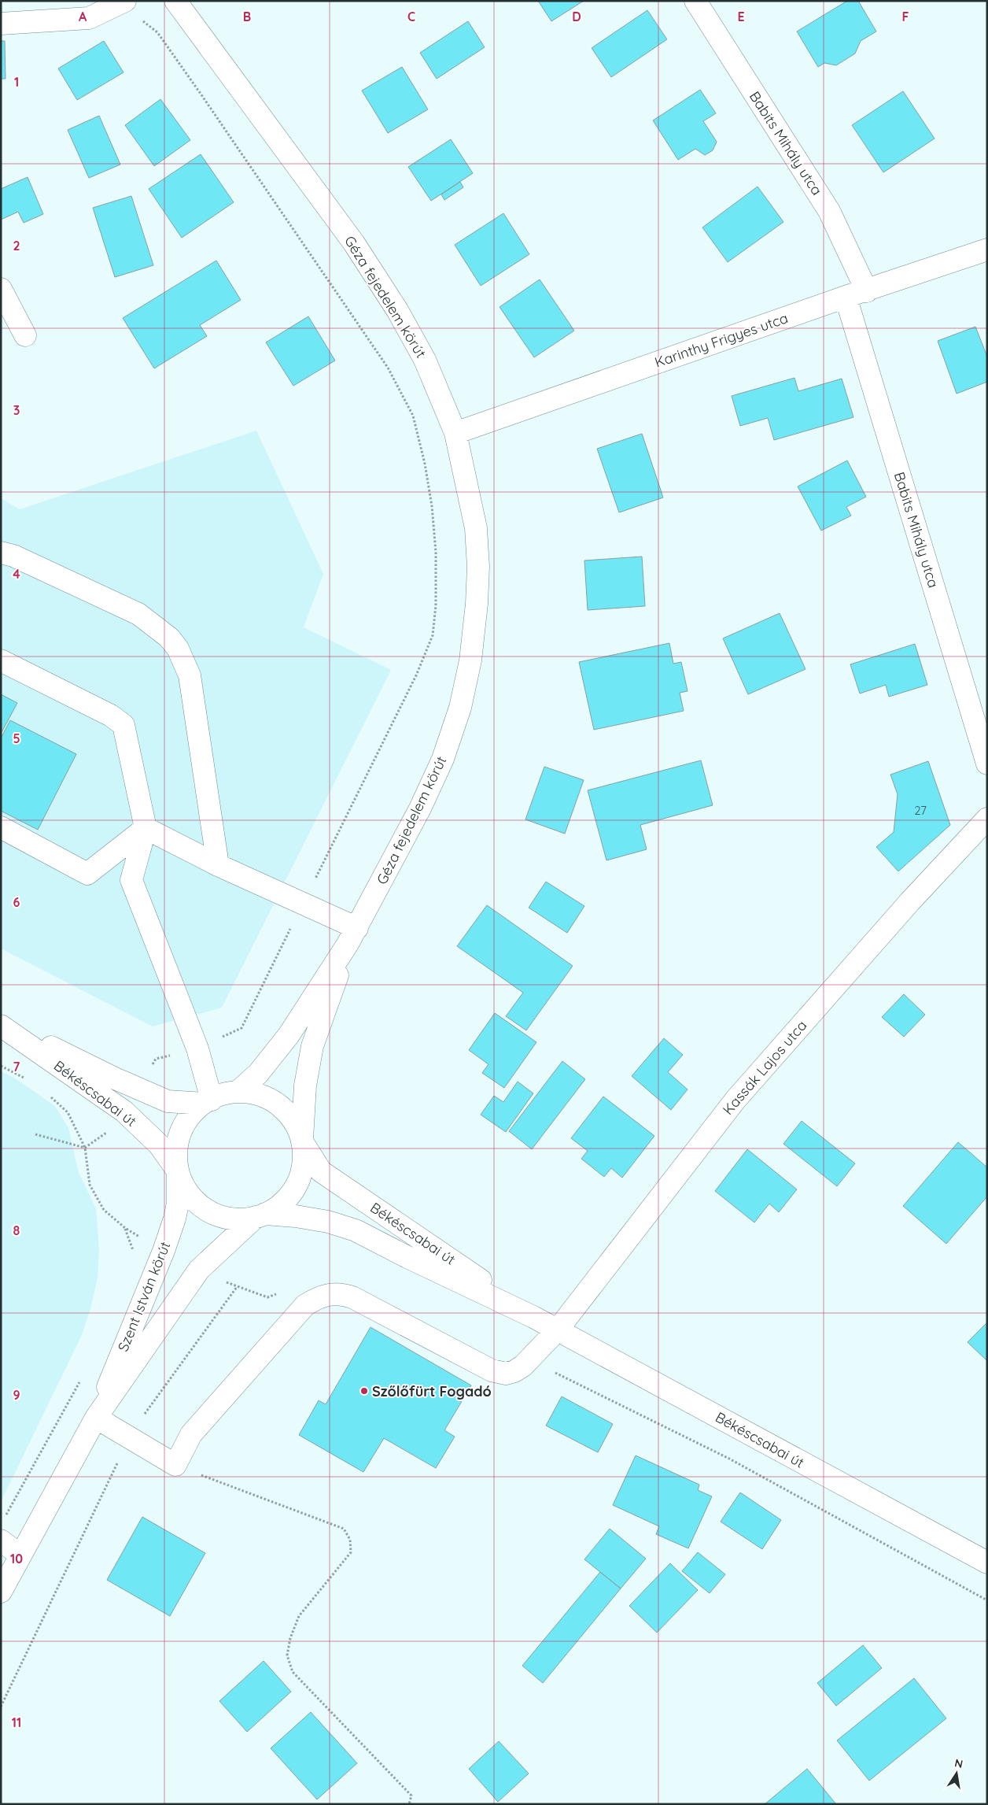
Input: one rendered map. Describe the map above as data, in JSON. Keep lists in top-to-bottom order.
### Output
{
  "streets": {
    "street": [
      "Babits Mihály utca",
      "Géza fejedelem körút",
      "Karinthy Frigyes utca",
      "Kassák Lajos utca",
      "Békéscsabai út",
      "Szent István körút"
    ]
  },
  "crossings": [
    ["Babits Mihály utca", "Karinthy Frigyes utca"],
    ["Géza fejedelem körút", "Karinthy Frigyes utca"],
    ["Géza fejedelem körút", "Békéscsabai út"],
    ["Géza fejedelem körút", "Szent István körút"],
    ["Kassák Lajos utca", "Békéscsabai út"],
    ["Békéscsabai út", "Szent István körút"]
  ],
  "places": ["Szőlőfürt Fogadó"],
  "house_numbers": ["27"],
  "north": "top",
  "grid": {
    "columns": [
      "A",
      "B",
      "C",
      "D",
      "E",
      "F"
    ],
    "rows": [
      "1",
      "2",
      "3",
      "4",
      "5",
      "6",
      "7",
      "8",
      "9",
      "10",
      "11"
    ]
  }
}
